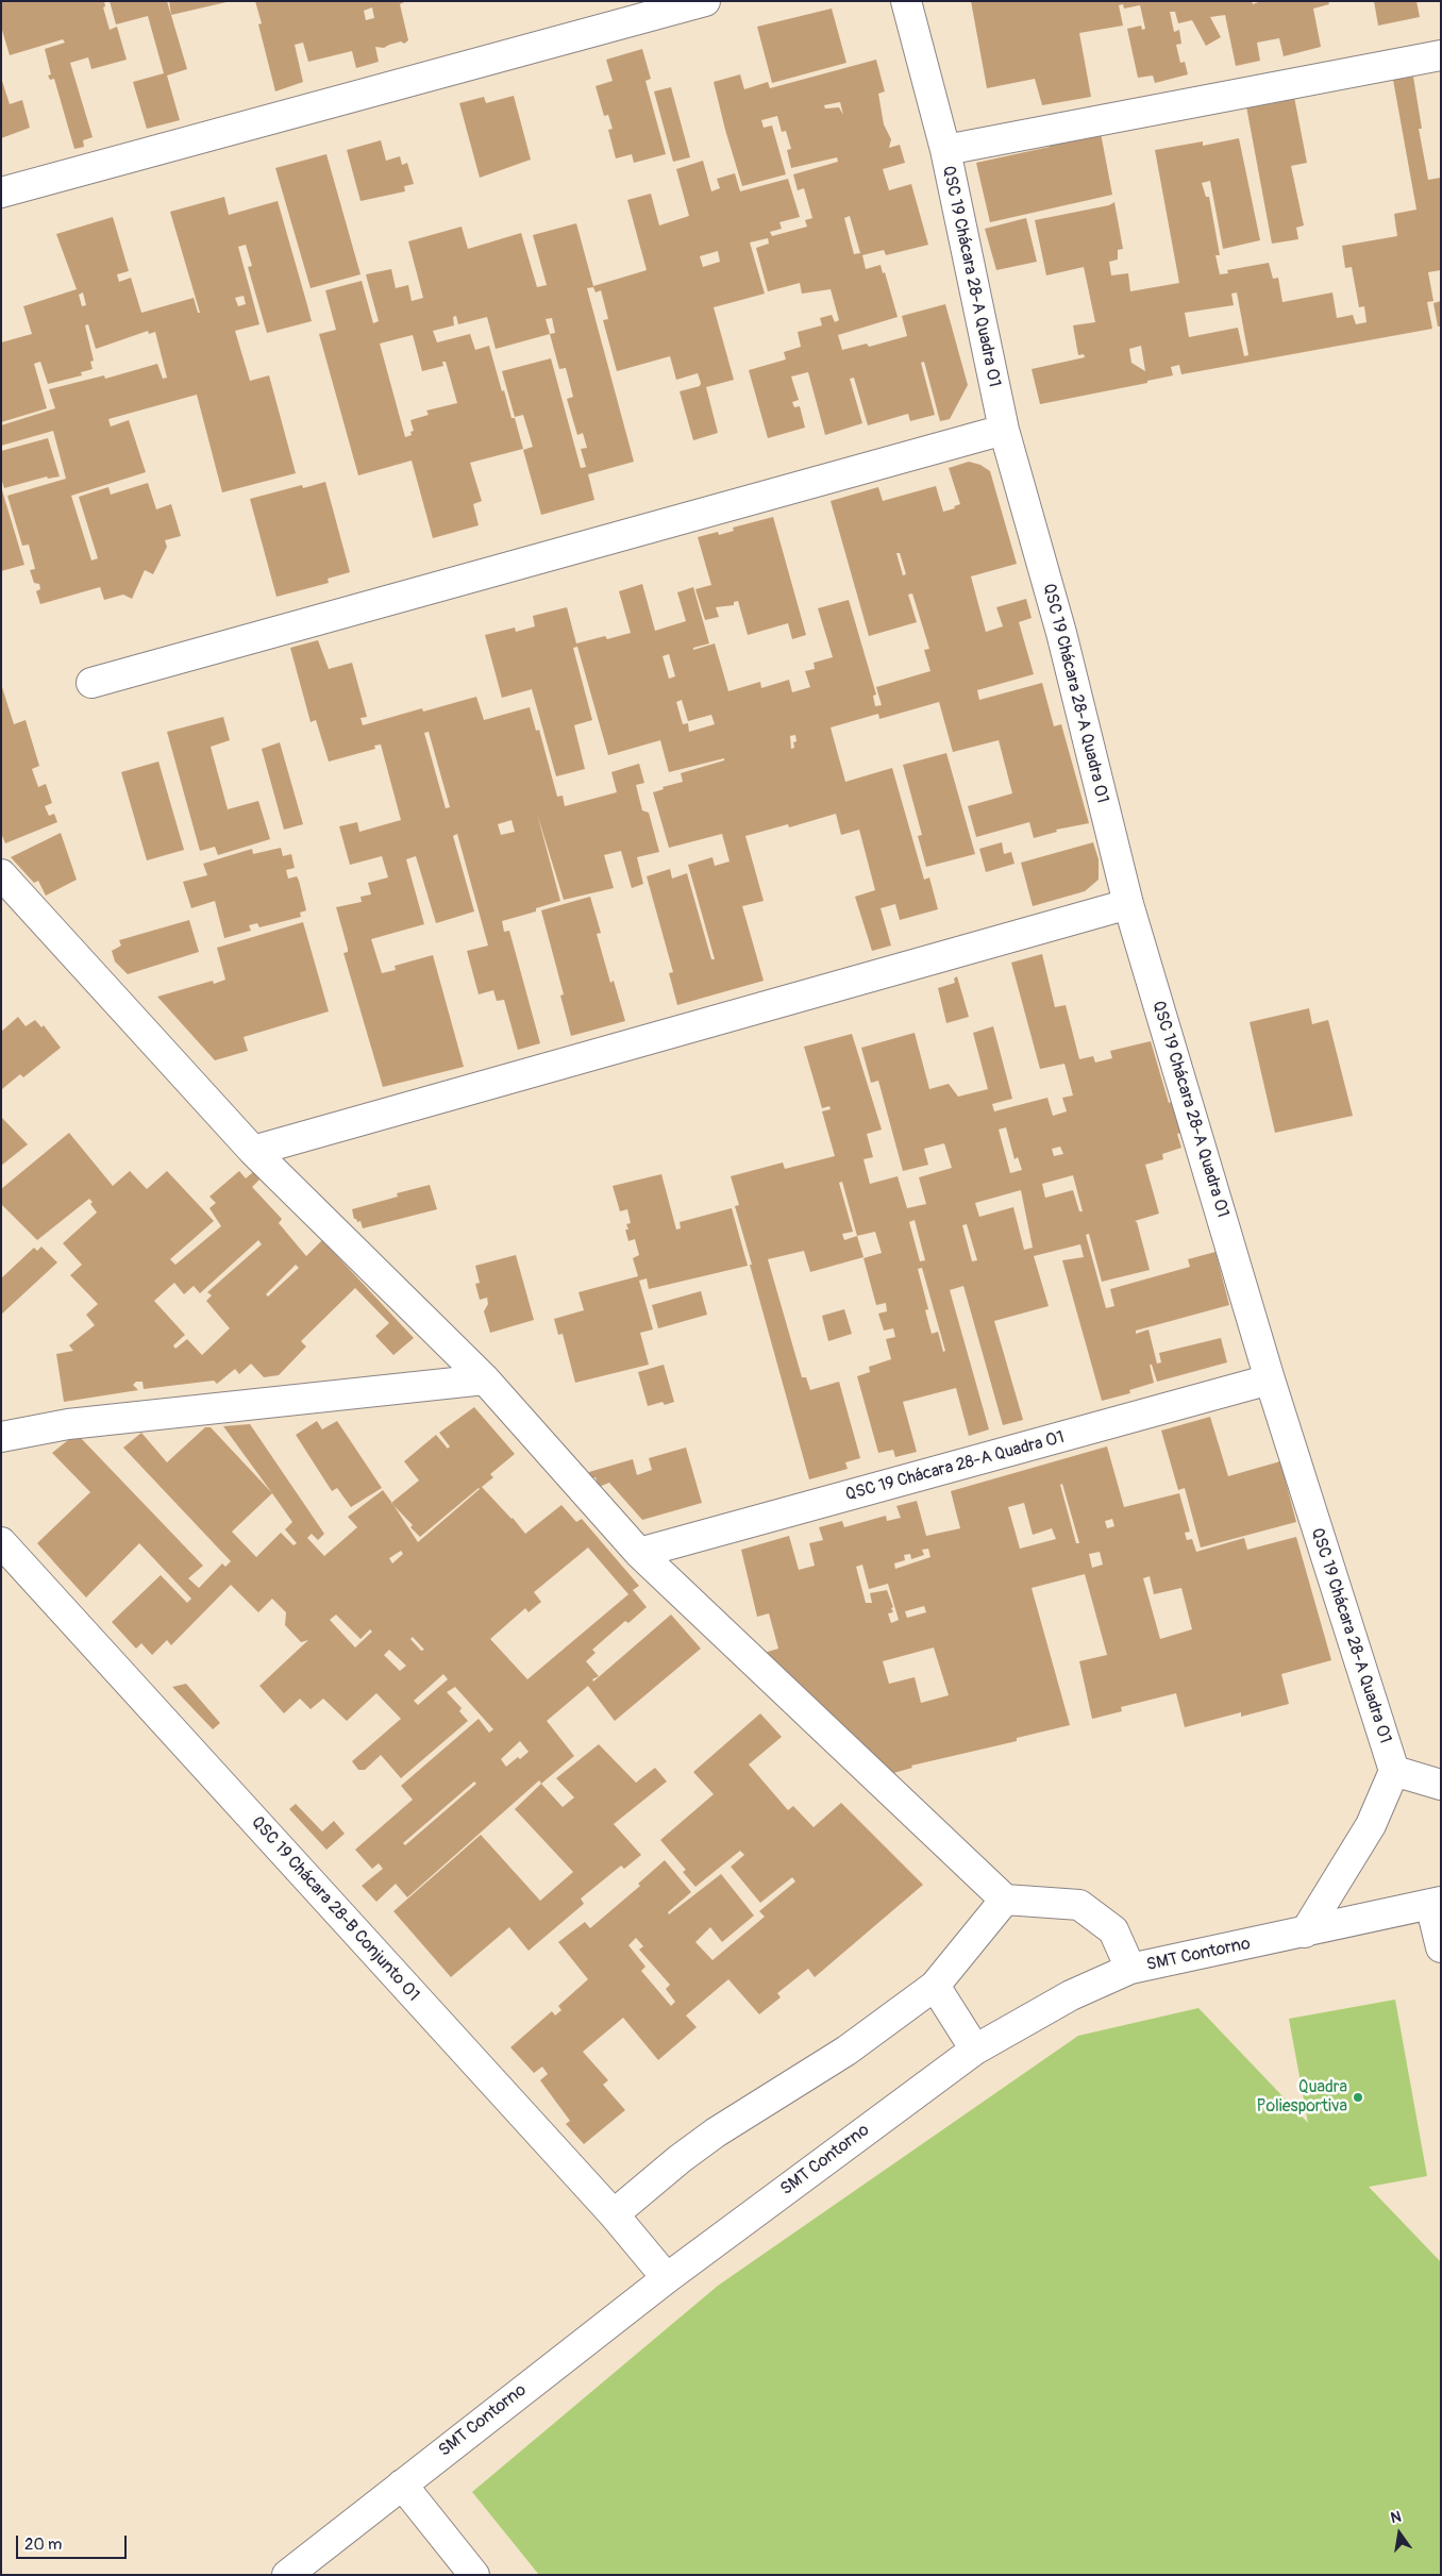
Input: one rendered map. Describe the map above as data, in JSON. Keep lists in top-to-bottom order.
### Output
{
  "streets": {
    "street": ["QSC 19 Chácara 28-A Quadra 01", "QSC 19 Chácara 28-B Conjunto 01", "SMT Contorno"]
  },
  "crossings": [
    ["QSC 19 Chácara 28-B Conjunto 01", "SMT Contorno"]
  ],
  "places": ["Quadra Poliesportiva"],
  "scale_bar": "20 m",
  "north": "top"
}
